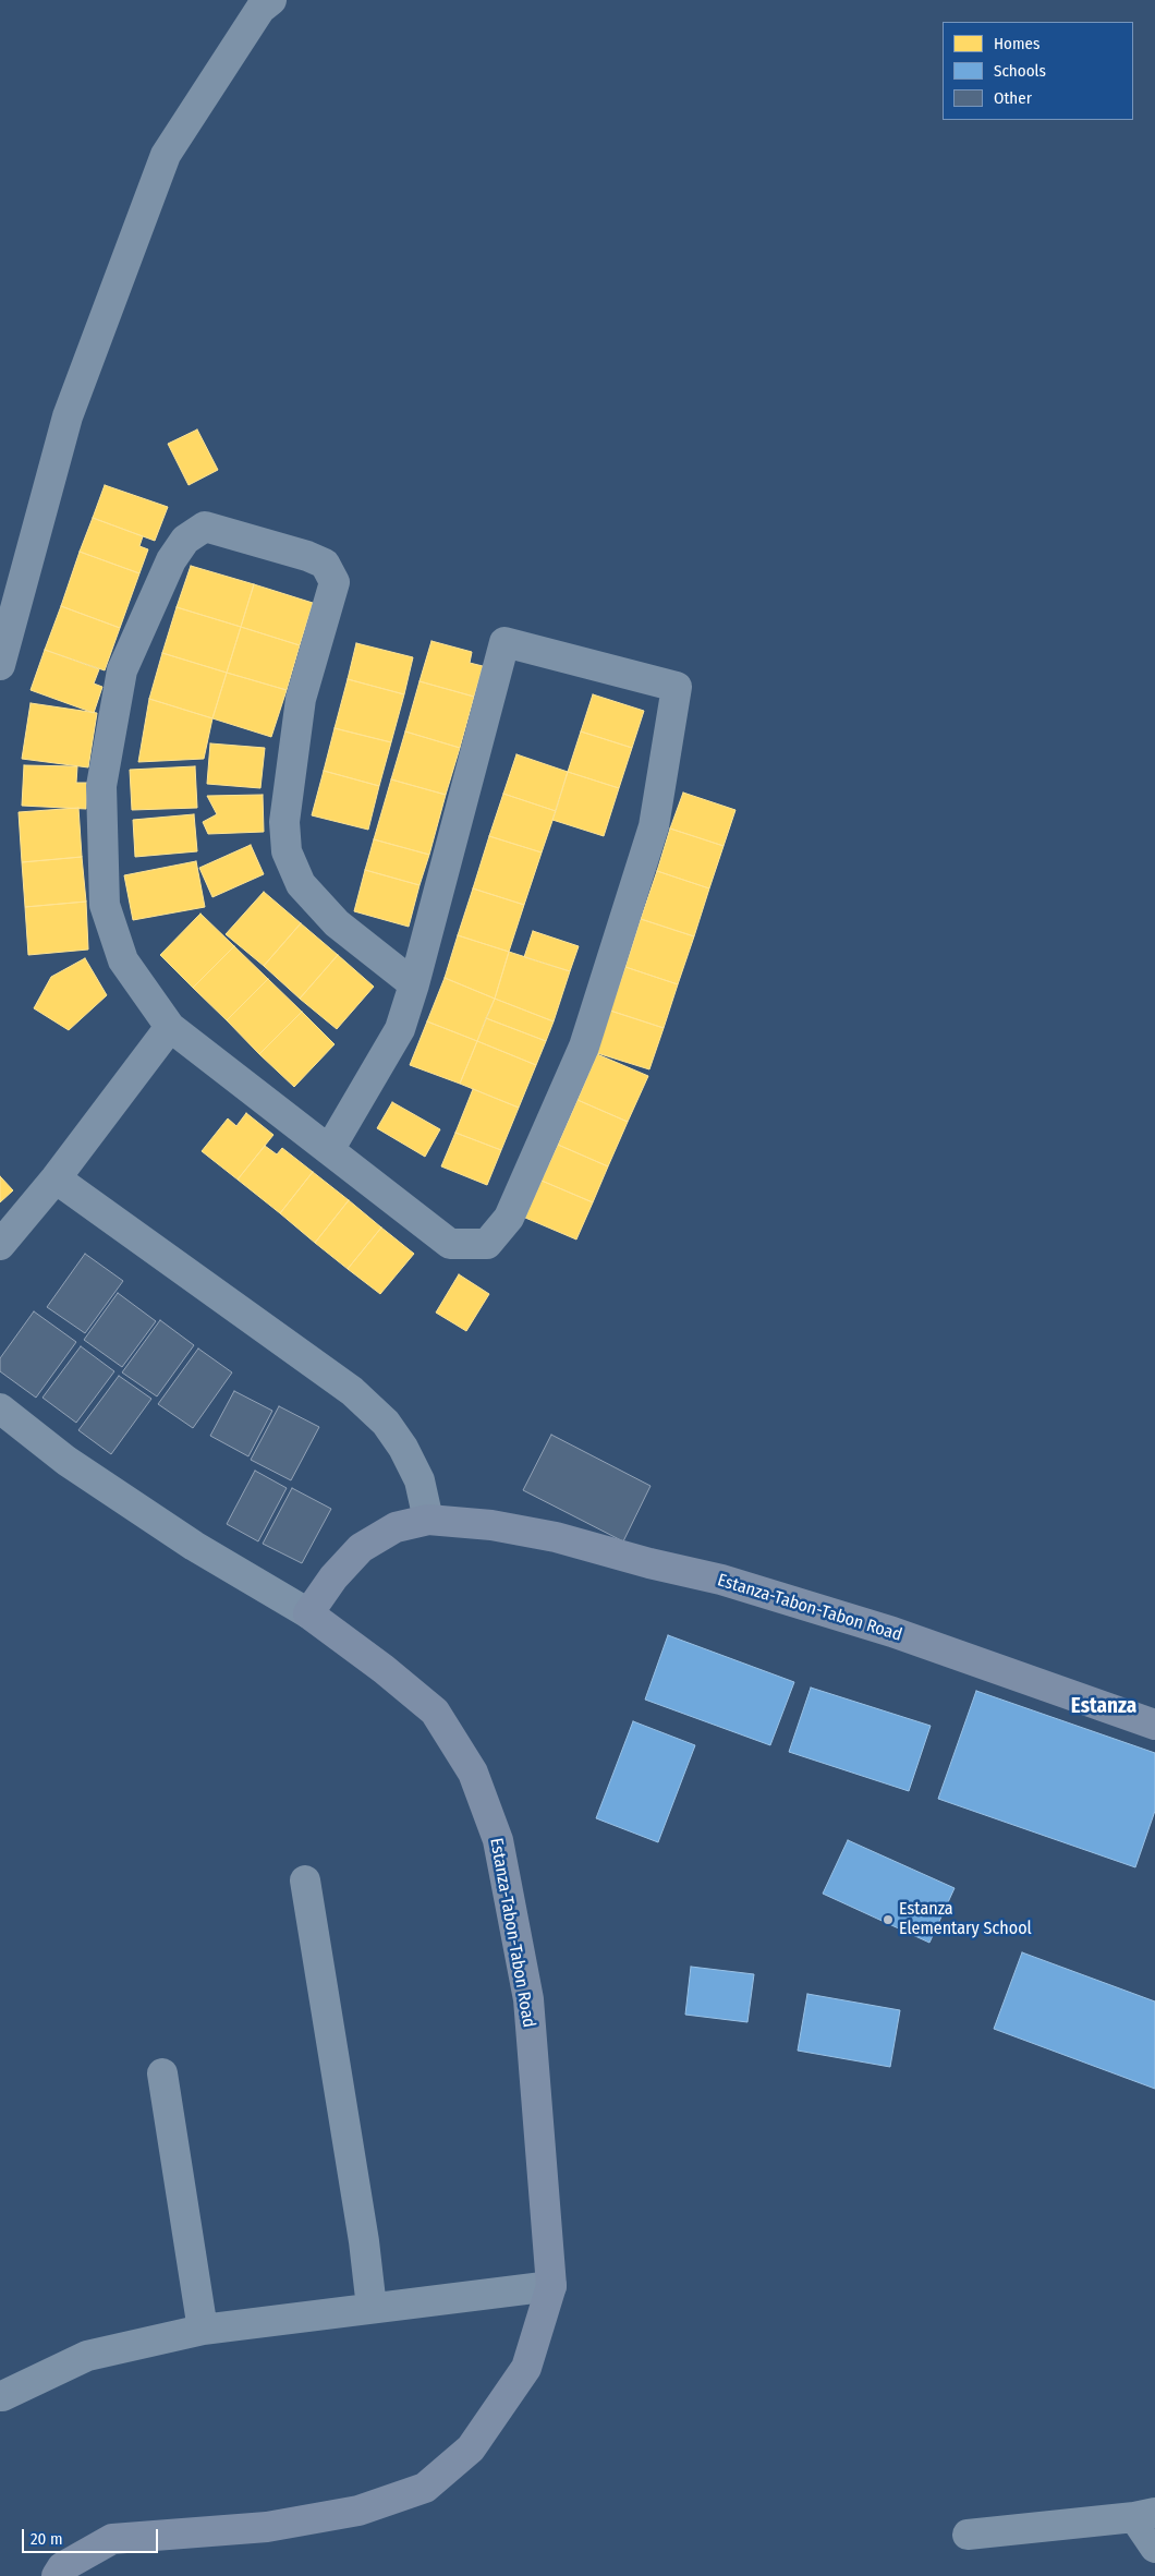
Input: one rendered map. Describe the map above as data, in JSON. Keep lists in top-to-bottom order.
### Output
{
  "streets": {
    "main road": ["Estanza-Tabon-Tabon Road"]
  },
  "districts": ["Estanza"],
  "places": ["Estanza Elementary School"],
  "legend": ["Homes", "Schools", "Other"],
  "scale_bar": "20 m"
}
